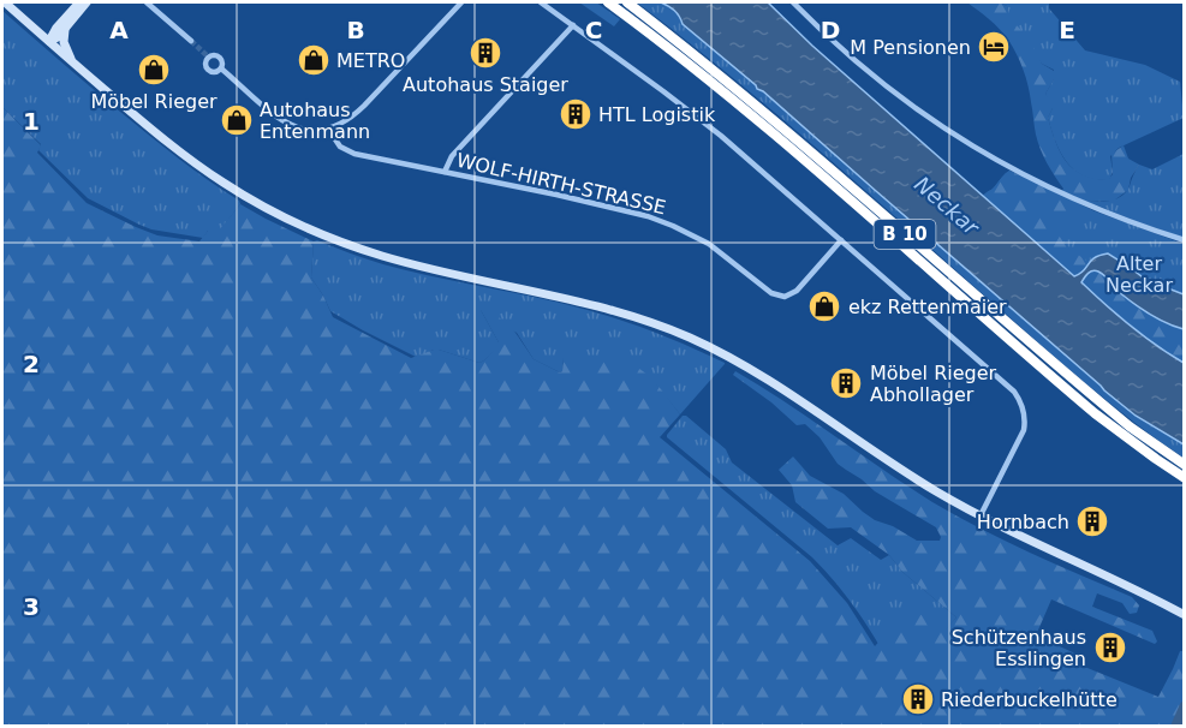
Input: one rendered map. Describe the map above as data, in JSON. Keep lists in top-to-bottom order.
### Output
{
  "streets": {
    "highway": ["B 10"],
    "street": ["WOLF-HIRTH-STRASSE"]
  },
  "water": ["Neckar"],
  "parks": ["Alter Neckar"],
  "places": {
    "hotel": ["M Pensionen"],
    "building": [
      "Autohaus Staiger",
      "HTL Logistik",
      "Möbel Rieger Abhollager",
      "Hornbach",
      "Schützenhaus Esslingen",
      "Riederbuckelhütte"
    ],
    "shop": [
      "METRO",
      "Möbel Rieger",
      "Autohaus Entenmann",
      "ekz Rettenmaier"
    ]
  },
  "grid": {
    "columns": [
      "A",
      "B",
      "C",
      "D",
      "E"
    ],
    "rows": ["1", "2", "3"]
  }
}
